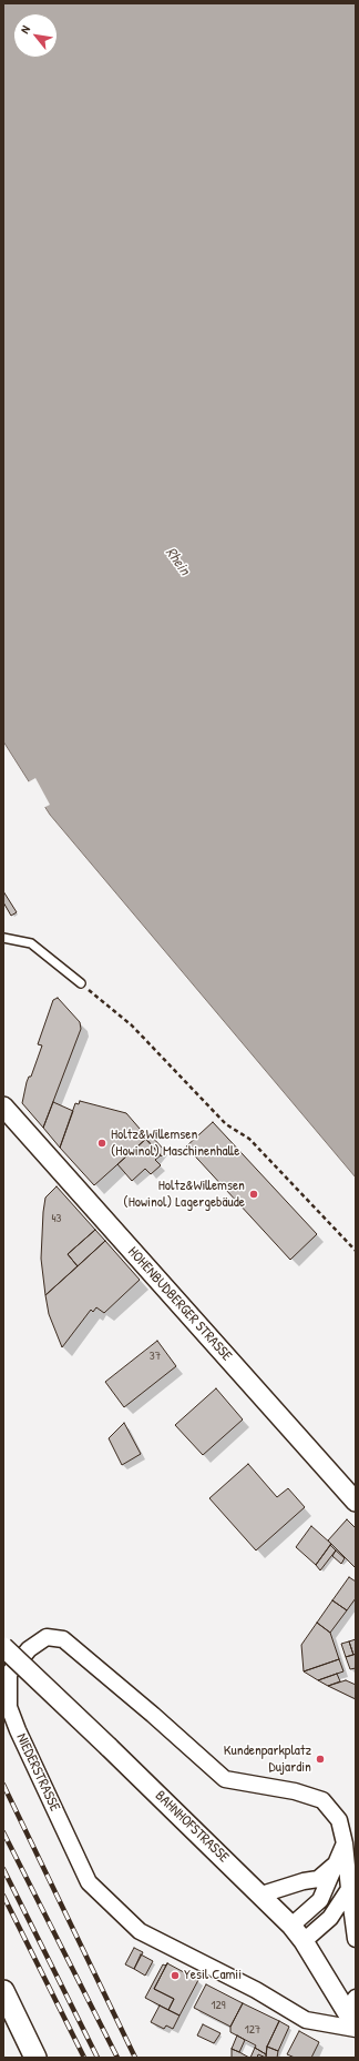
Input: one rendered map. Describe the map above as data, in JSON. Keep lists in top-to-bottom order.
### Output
{
  "streets": {
    "street": ["HOHENBUDBERGER STRASSE", "NIEDERSTRASSE", "BAHNHOFSTRASSE"]
  },
  "crossings": [
    ["NIEDERSTRASSE", "BAHNHOFSTRASSE"]
  ],
  "water": ["Rhein"],
  "places": [
    "Holtz&Willemsen (Howinol) Maschinenhalle",
    "Holtz&Willemsen (Howinol) Lagergebäude",
    "Kundenparkplatz Dujardin",
    "Yesil Camii"
  ],
  "house_numbers": [
    "43",
    "37",
    "129",
    "127"
  ],
  "north": "top left"
}
